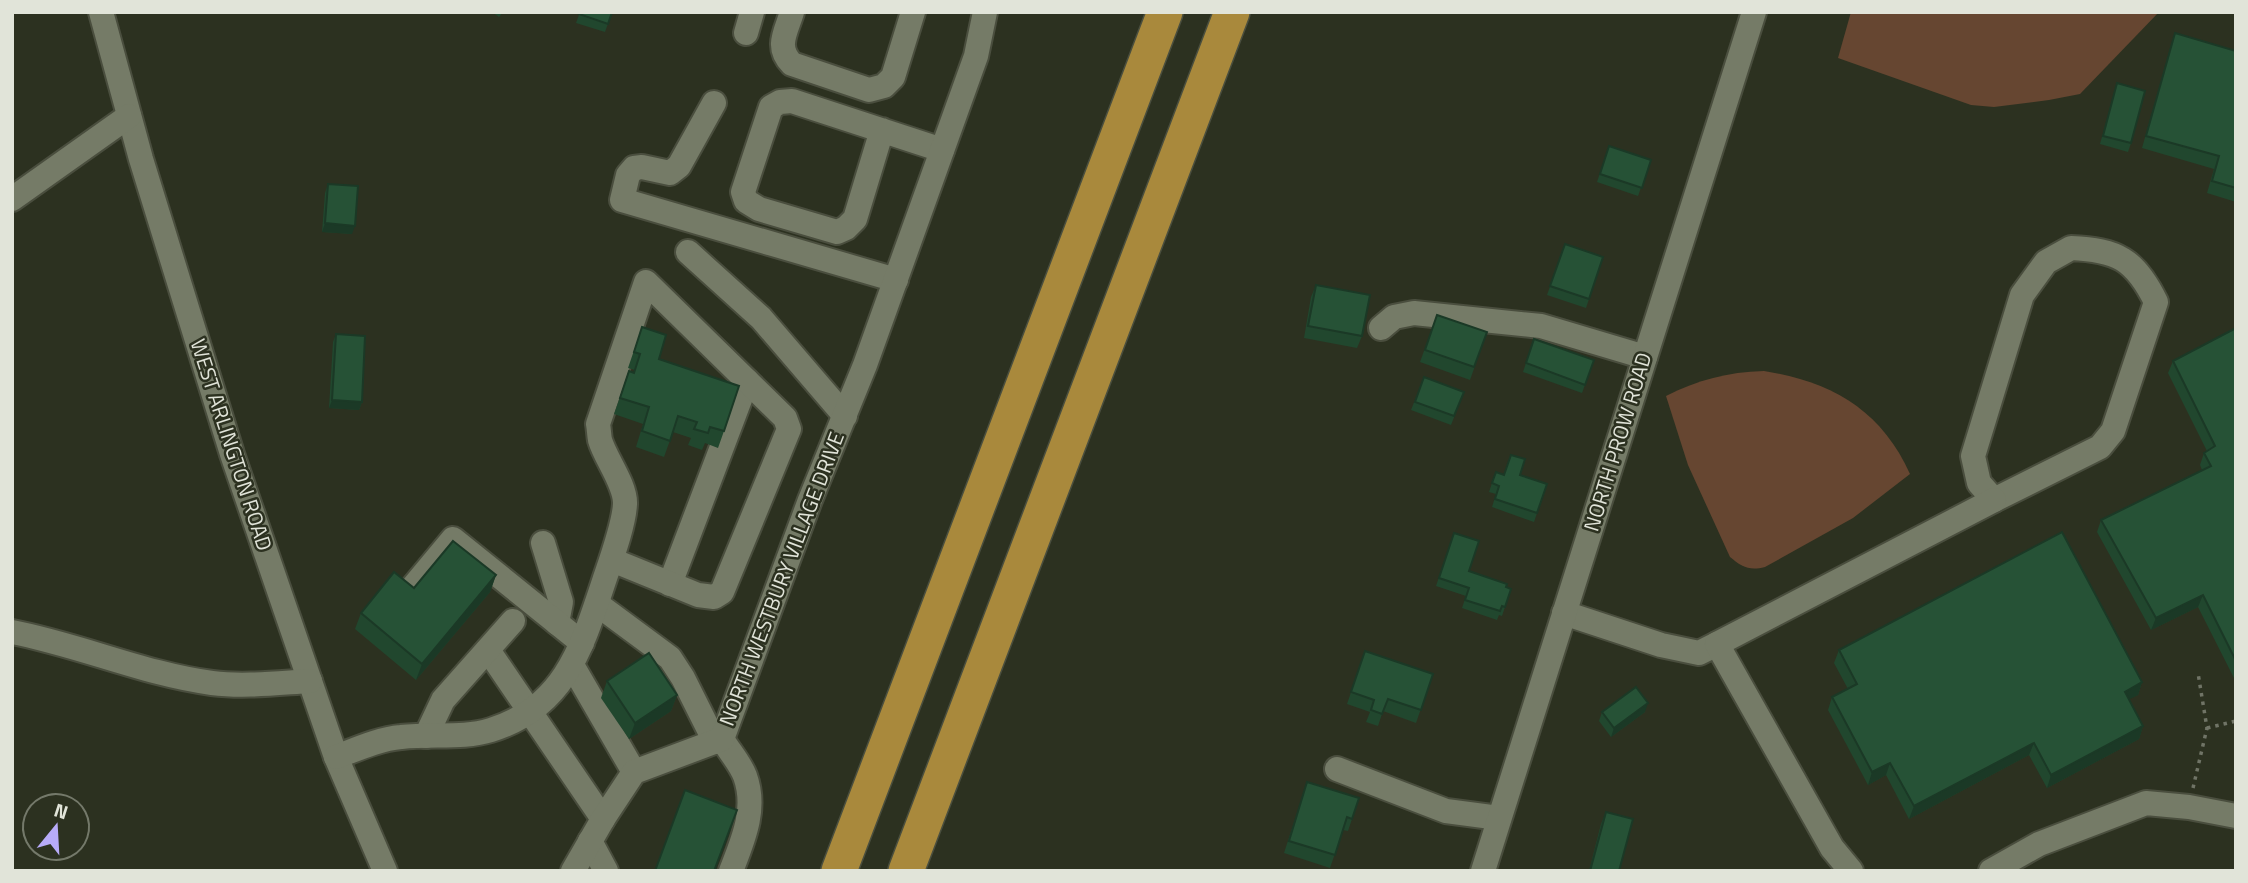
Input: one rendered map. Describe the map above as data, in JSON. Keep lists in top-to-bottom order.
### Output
{
  "streets": {
    "street": ["NORTH PROW ROAD", "WEST ARLINGTON ROAD", "NORTH WESTBURY VILLAGE DRIVE"]
  },
  "north": "top"
}
